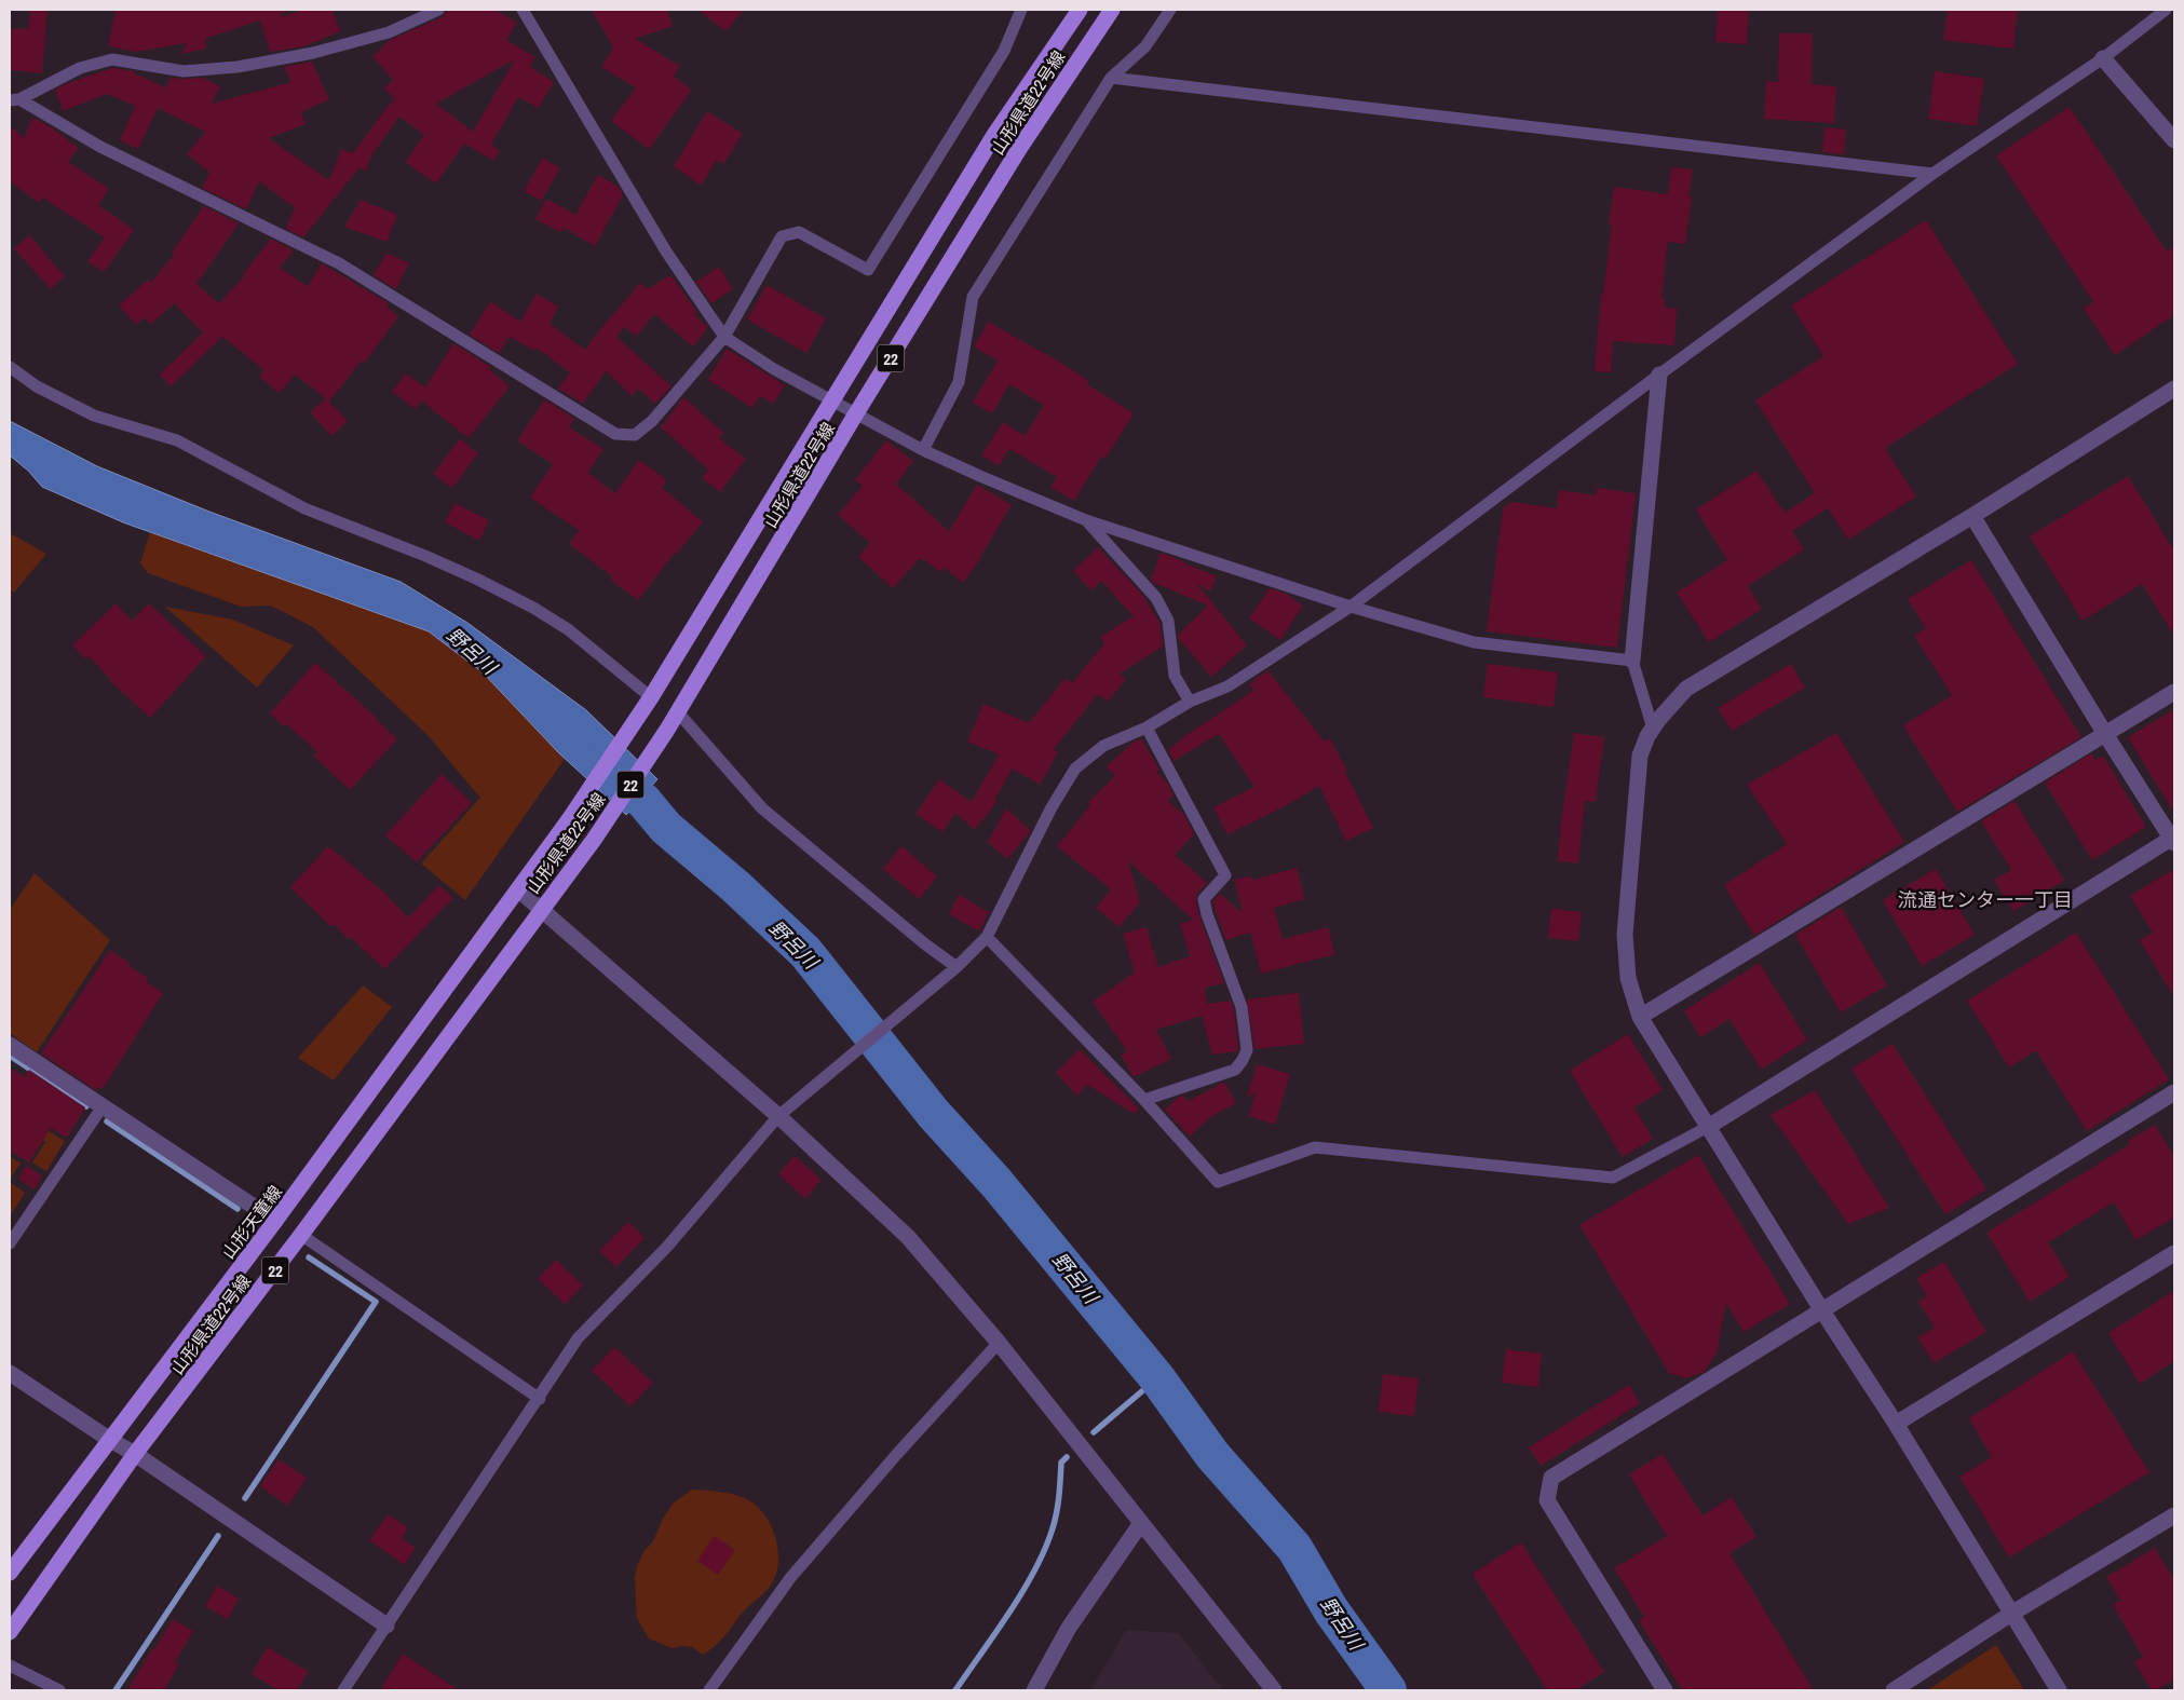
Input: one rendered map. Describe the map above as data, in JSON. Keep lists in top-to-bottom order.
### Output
{
  "streets": {
    "main road": ["山形県道22号線", "22", "山形天童線"]
  },
  "crossings": [
    ["山形県道22号線", "山形天童線"]
  ],
  "districts": ["流通センター一丁目"],
  "water": ["野呂川"]
}
